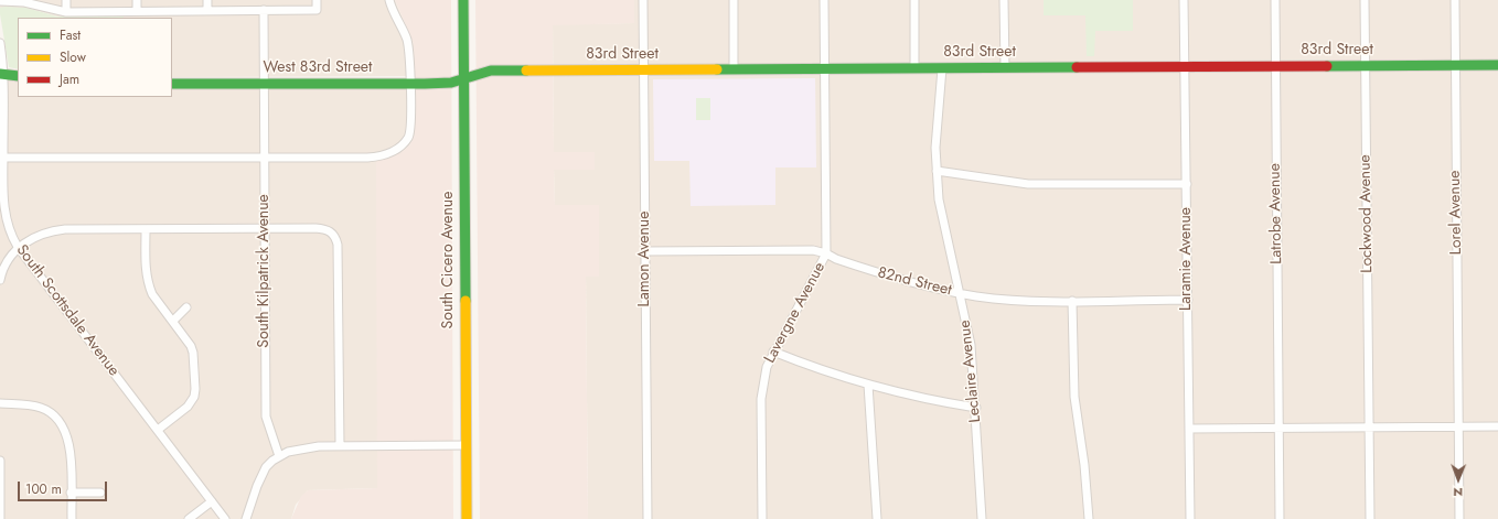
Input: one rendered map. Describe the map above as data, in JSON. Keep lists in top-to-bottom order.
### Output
{
  "streets": {
    "street": [
      "83rd Street",
      "West 83rd Street",
      "Lorel Avenue",
      "Latrobe Avenue",
      "Lockwood Avenue",
      "Lamon Avenue",
      "Laramie Avenue",
      "South Cicero Avenue",
      "South Kilpatrick Avenue",
      "82nd Street",
      "South Scottsdale Avenue",
      "Lavergne Avenue",
      "Leclaire Avenue"
    ]
  },
  "crossings": [
    ["83rd Street", "West 83rd Street"],
    ["83rd Street", "Lorel Avenue"],
    ["83rd Street", "Latrobe Avenue"],
    ["83rd Street", "Lockwood Avenue"],
    ["83rd Street", "Lamon Avenue"],
    ["83rd Street", "Laramie Avenue"],
    ["83rd Street", "South Cicero Avenue"],
    ["83rd Street", "Lavergne Avenue"],
    ["83rd Street", "Leclaire Avenue"],
    ["West 83rd Street", "South Cicero Avenue"],
    ["West 83rd Street", "South Kilpatrick Avenue"],
    ["Lamon Avenue", "82nd Street"],
    ["Laramie Avenue", "82nd Street"],
    ["82nd Street", "Lavergne Avenue"],
    ["82nd Street", "Leclaire Avenue"]
  ],
  "legend": ["Fast", "Slow", "Jam"],
  "scale_bar": "100 m",
  "north": "bottom"
}
